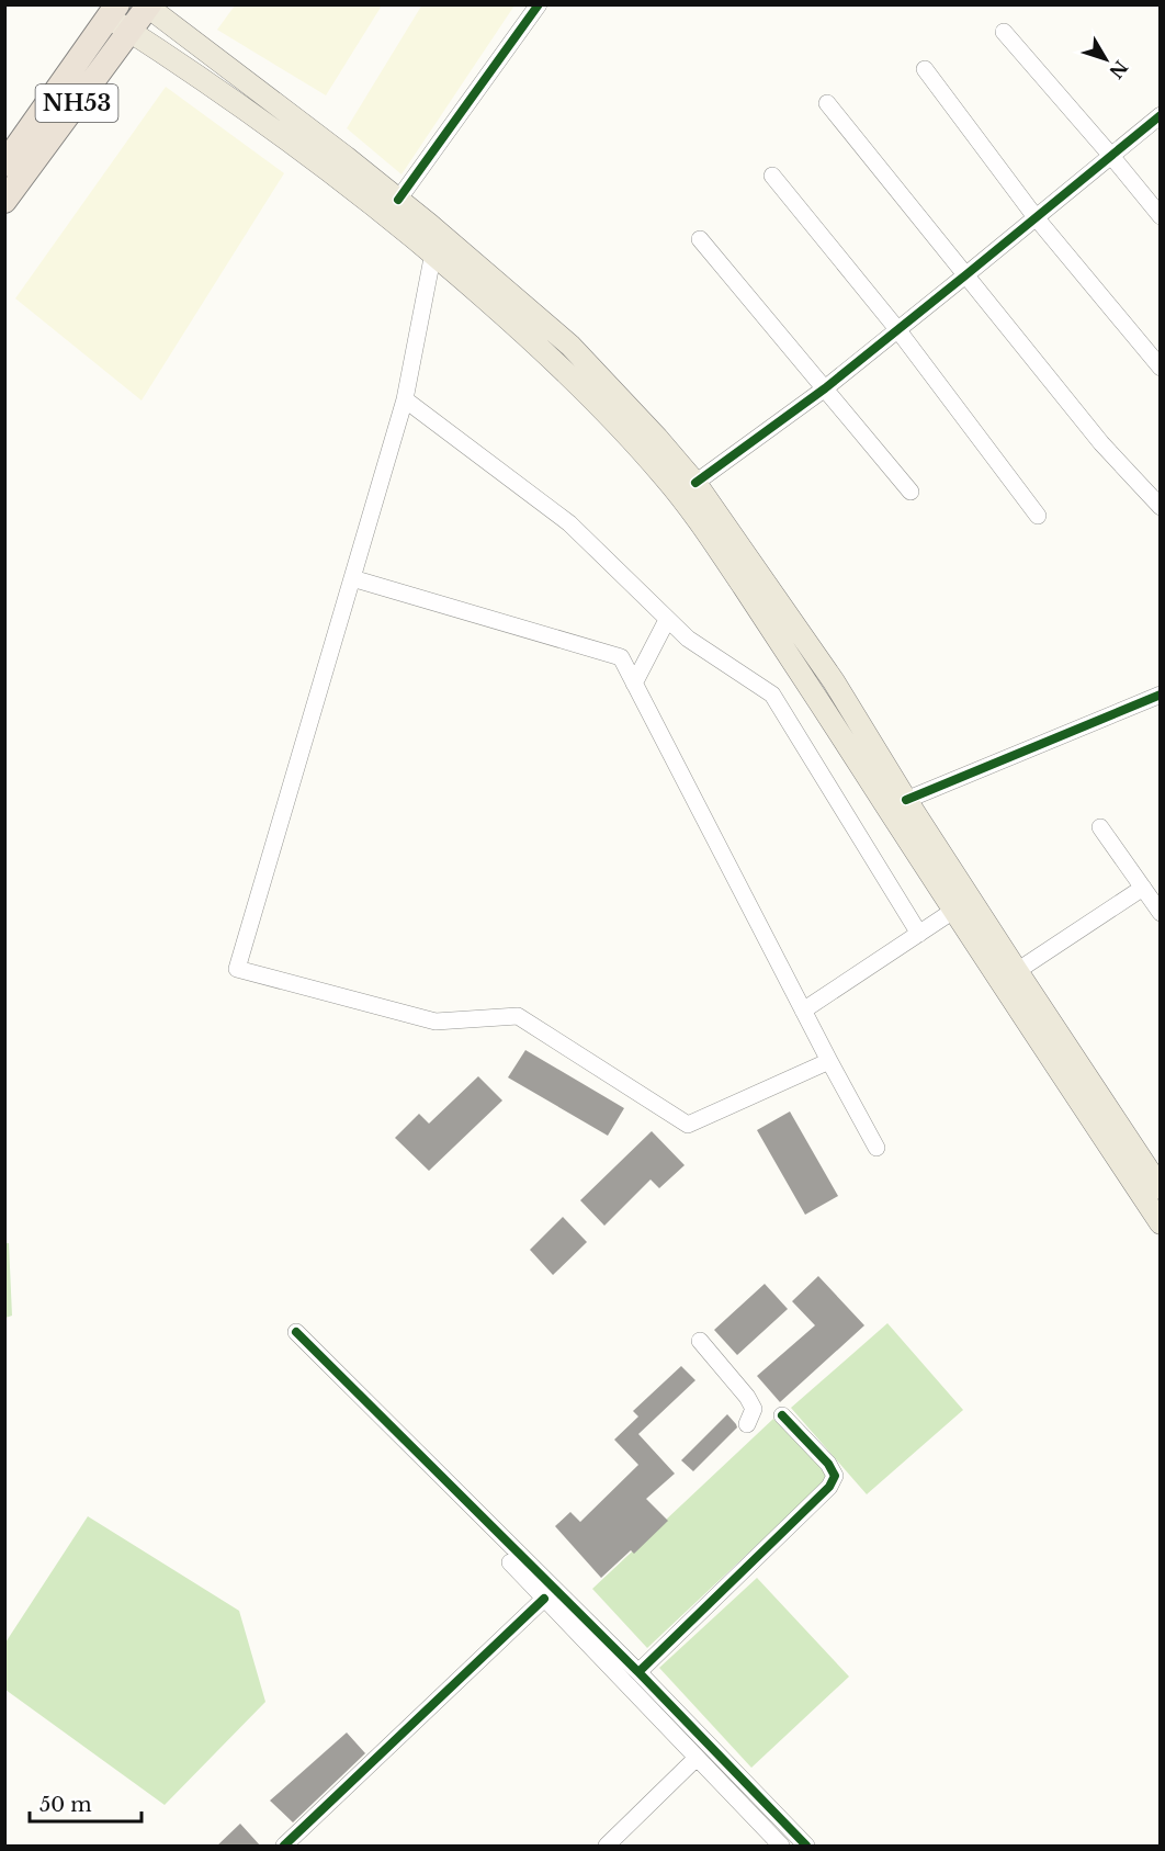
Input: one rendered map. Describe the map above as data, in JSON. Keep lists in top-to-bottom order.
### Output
{
  "streets": {
    "highway": ["NH53"]
  },
  "scale_bar": "50 m",
  "north": "bottom right"
}
